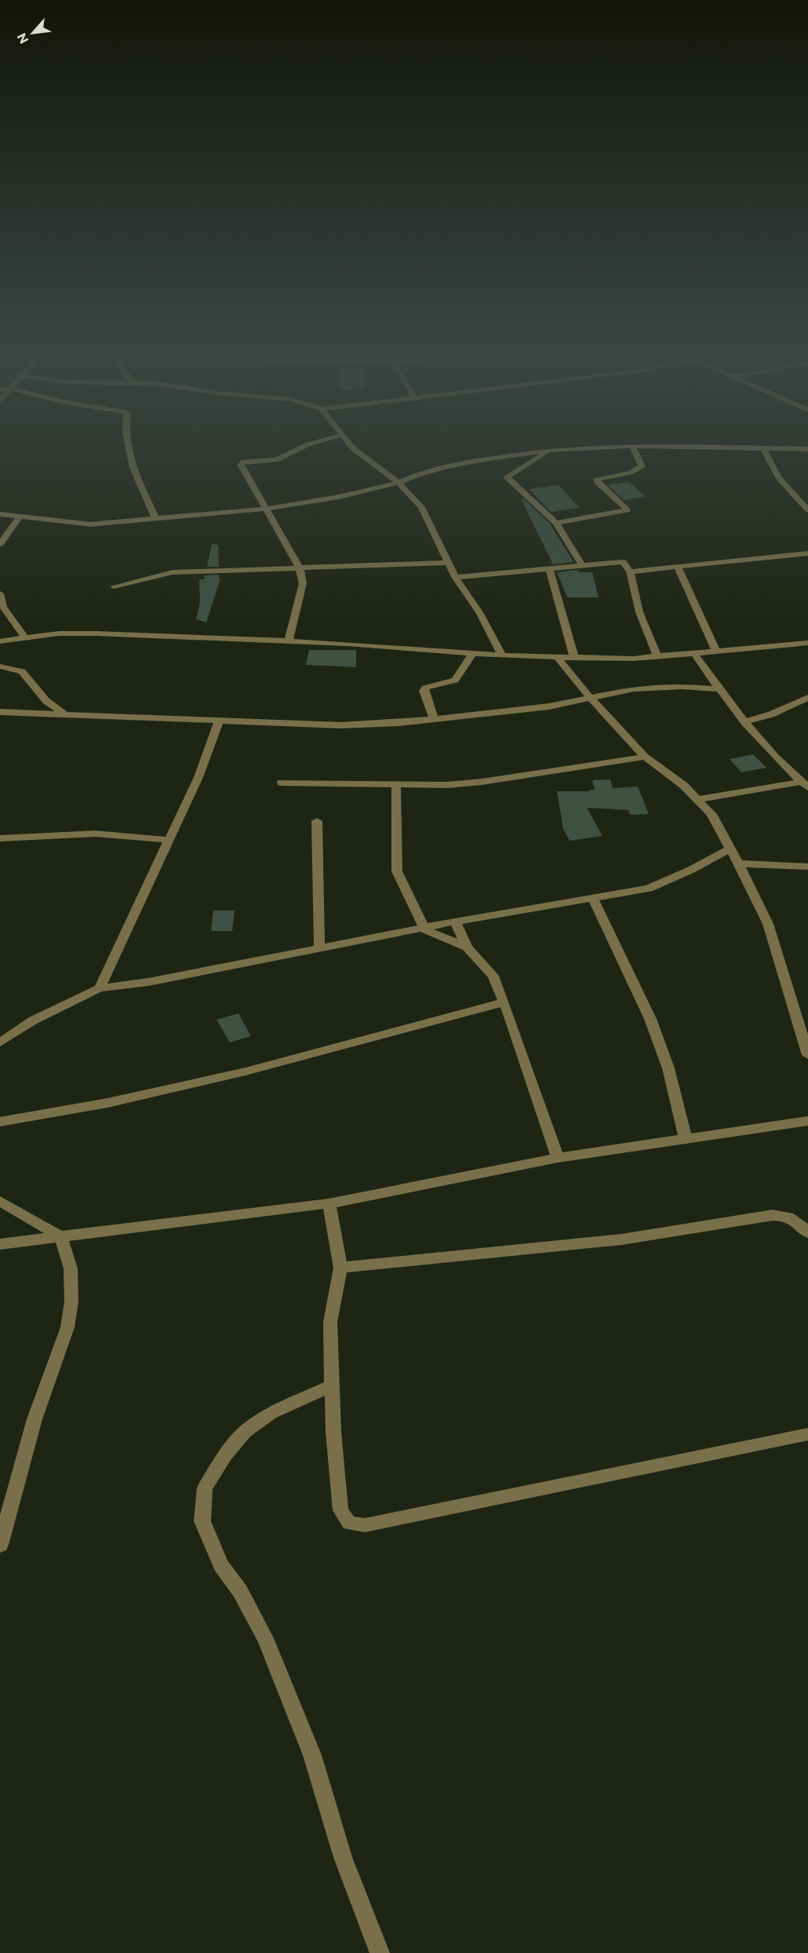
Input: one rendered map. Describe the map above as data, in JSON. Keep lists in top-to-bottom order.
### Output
{
  "north": "bottom left"
}
